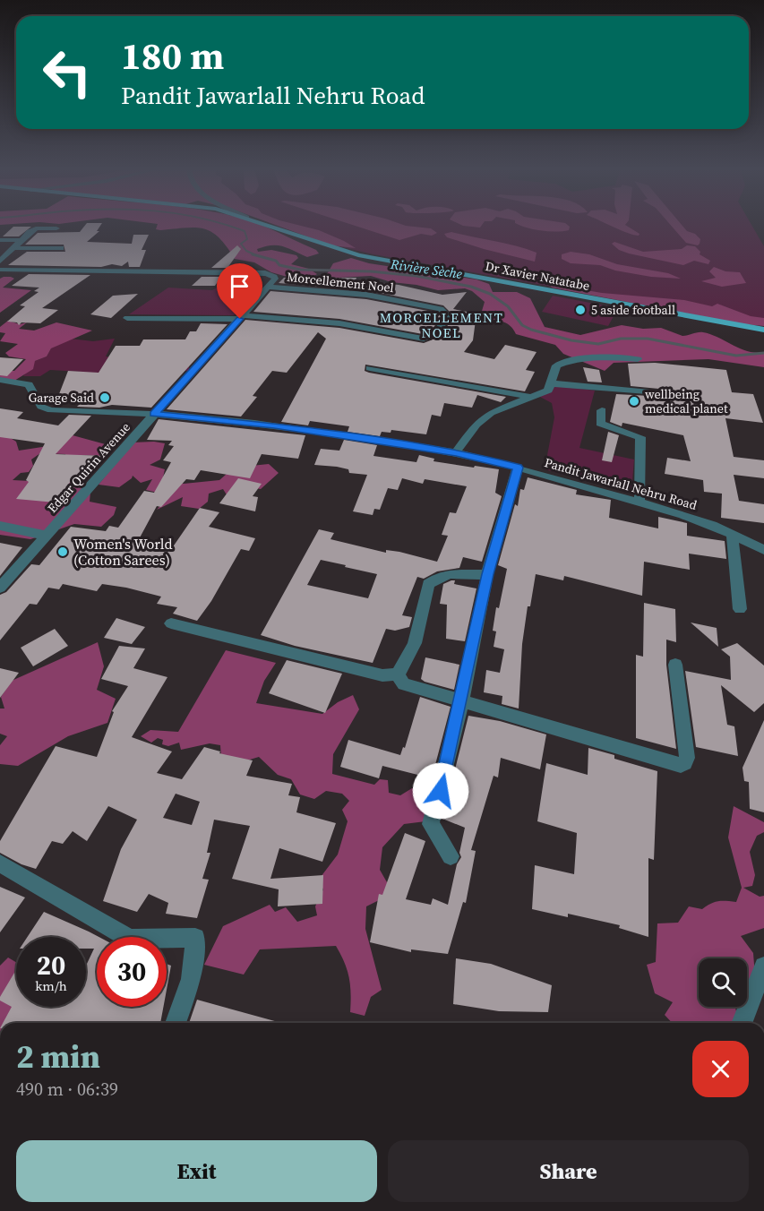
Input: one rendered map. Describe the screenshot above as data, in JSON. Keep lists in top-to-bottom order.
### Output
{
  "streets": {
    "main road": ["Dr Xavier Natatabe"],
    "street": ["Morcellement Noel", "Edgar Quirin Avenue", "Pandit Jawarlall Nehru Road"]
  },
  "crossings": [
    ["Morcellement Noel", "Edgar Quirin Avenue"],
    ["Edgar Quirin Avenue", "Pandit Jawarlall Nehru Road"]
  ],
  "districts": ["MORCELLEMENT NOEL"],
  "water": ["Rivière Sèche"],
  "places": [
    "5 aside football",
    "Garage Said",
    "wellbeing medical planet",
    "Women's World (Cotton Sarees)"
  ],
  "page": {
    "turn": ["180 m", "Pandit Jawarlall Nehru Road"],
    "speed": "20 km/h",
    "limit": "30",
    "heading": ["2 min", "490 m · 06:39"],
    "buttons": ["Exit", "Share"]
  }
}
